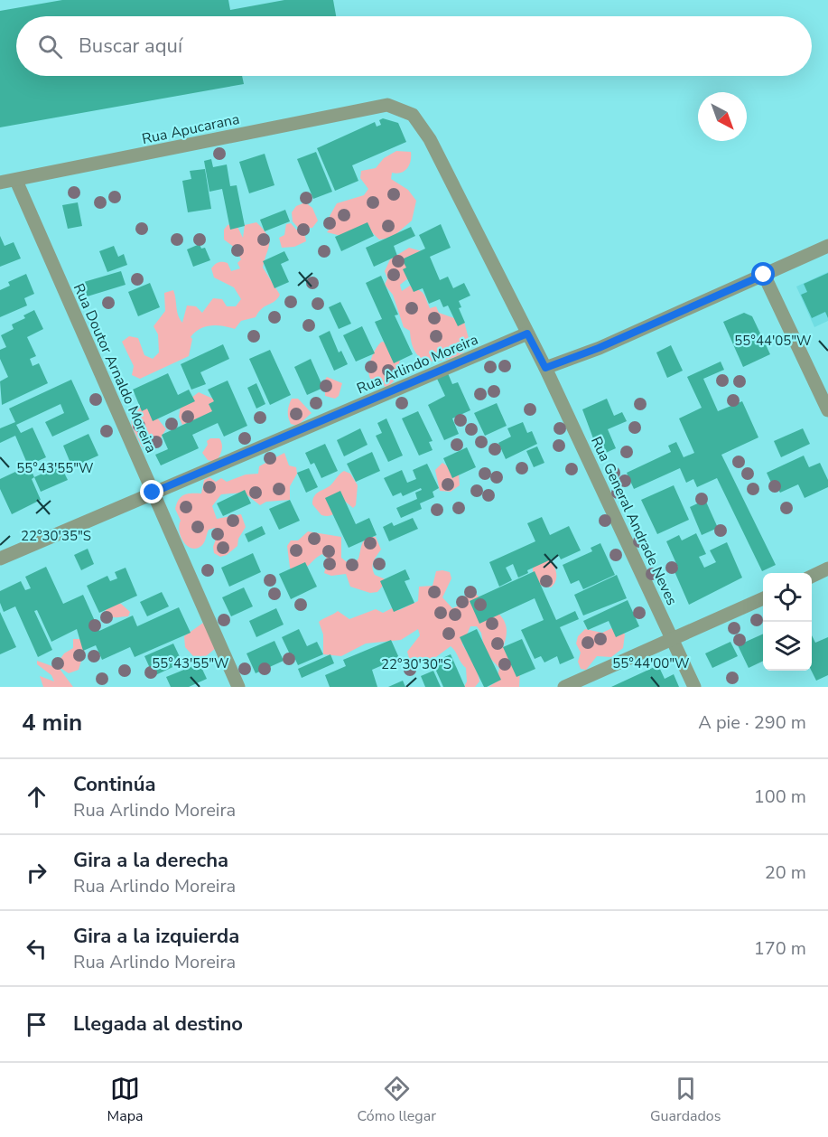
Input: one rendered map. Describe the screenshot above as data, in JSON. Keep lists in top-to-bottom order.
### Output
{
  "streets": {
    "street": [
      "Rua Apucarana",
      "Rua Arlindo Moreira",
      "Rua Doutor Arnaldo Moreira",
      "Rua General Andrade Neves"
    ]
  },
  "crossings": [
    ["Rua Apucarana", "Rua Arlindo Moreira"],
    ["Rua Apucarana", "Rua Doutor Arnaldo Moreira"],
    ["Rua Arlindo Moreira", "Rua Doutor Arnaldo Moreira"]
  ],
  "north": "bottom right",
  "page": {
    "search": "Buscar aquí",
    "heading": ["4 min", "A pie · 290 m"],
    "list": [
      ["Continúa", "Rua Arlindo Moreira", "100 m"],
      ["Gira a la derecha", "Rua Arlindo Moreira", "20 m"],
      ["Gira a la izquierda", "Rua Arlindo Moreira", "170 m"],
      "Llegada al destino"
    ],
    "nav": ["Mapa", "Cómo llegar", "Guardados"]
  },
  "coordinates": [
    "55°44'05\"W",
    "55°43'55\"W",
    "22°30'35\"S",
    "55°44'00\"W",
    "22°30'30\"S"
  ]
}
